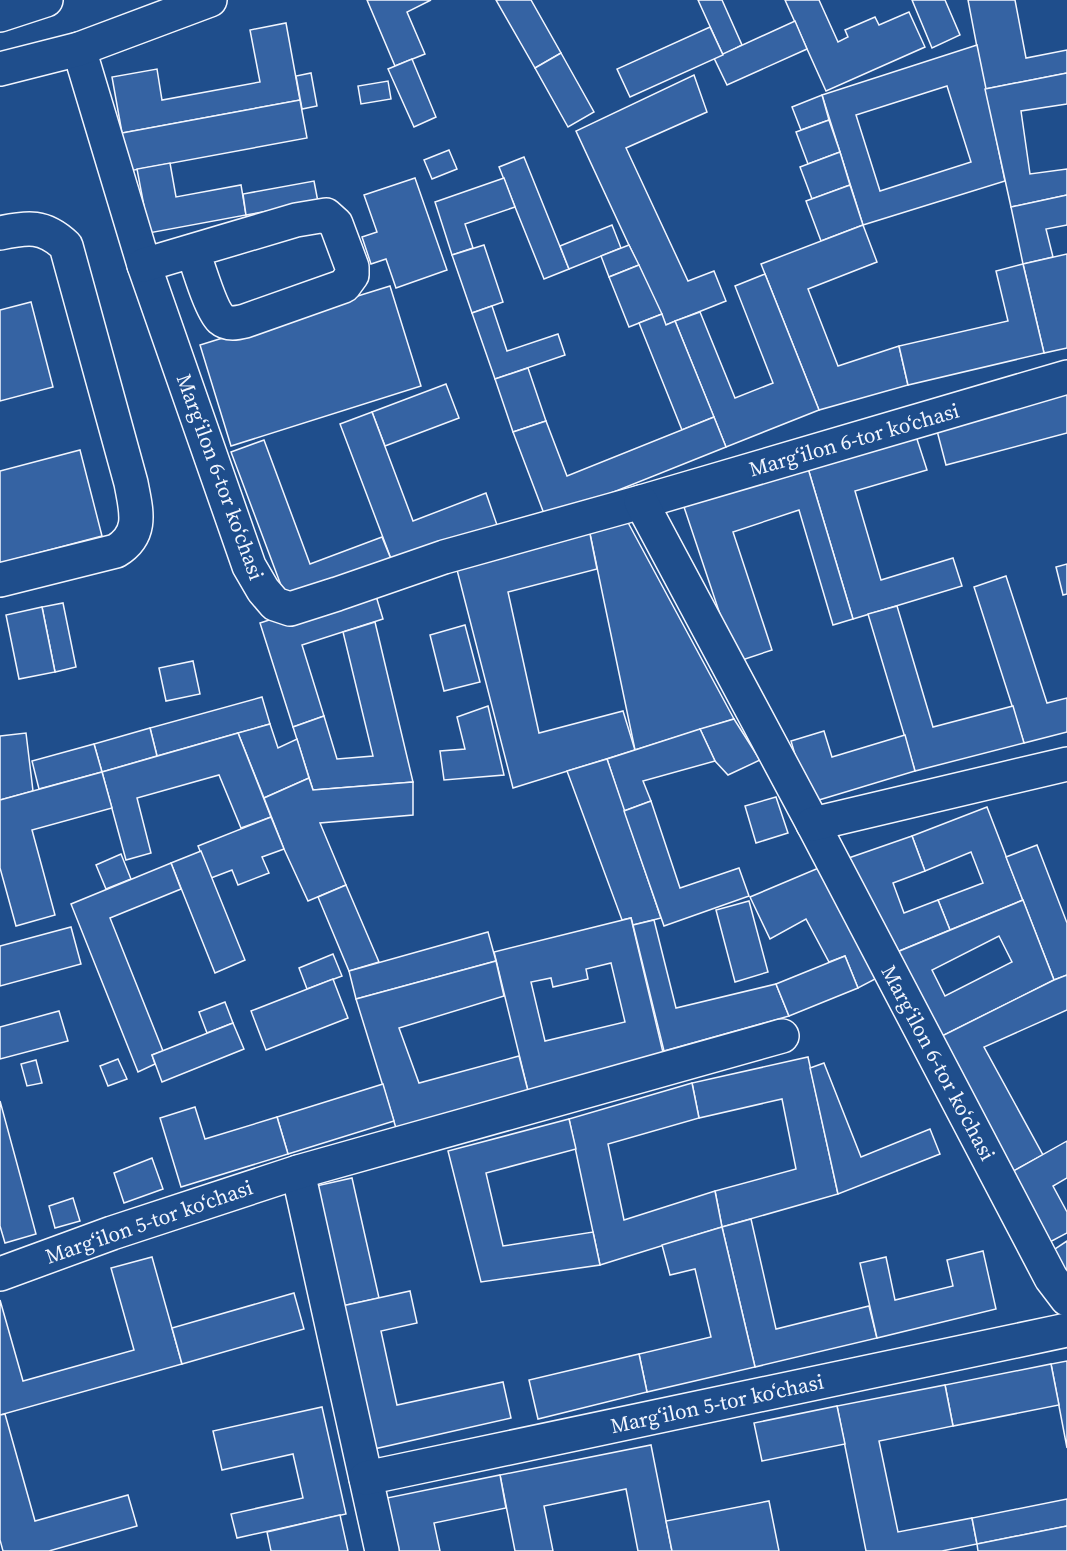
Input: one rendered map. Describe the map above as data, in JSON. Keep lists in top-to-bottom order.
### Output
{
  "streets": {
    "street": ["Margʻilon 6-tor koʻchasi", "Margʻilon 5-tor koʻchasi"]
  }
}
